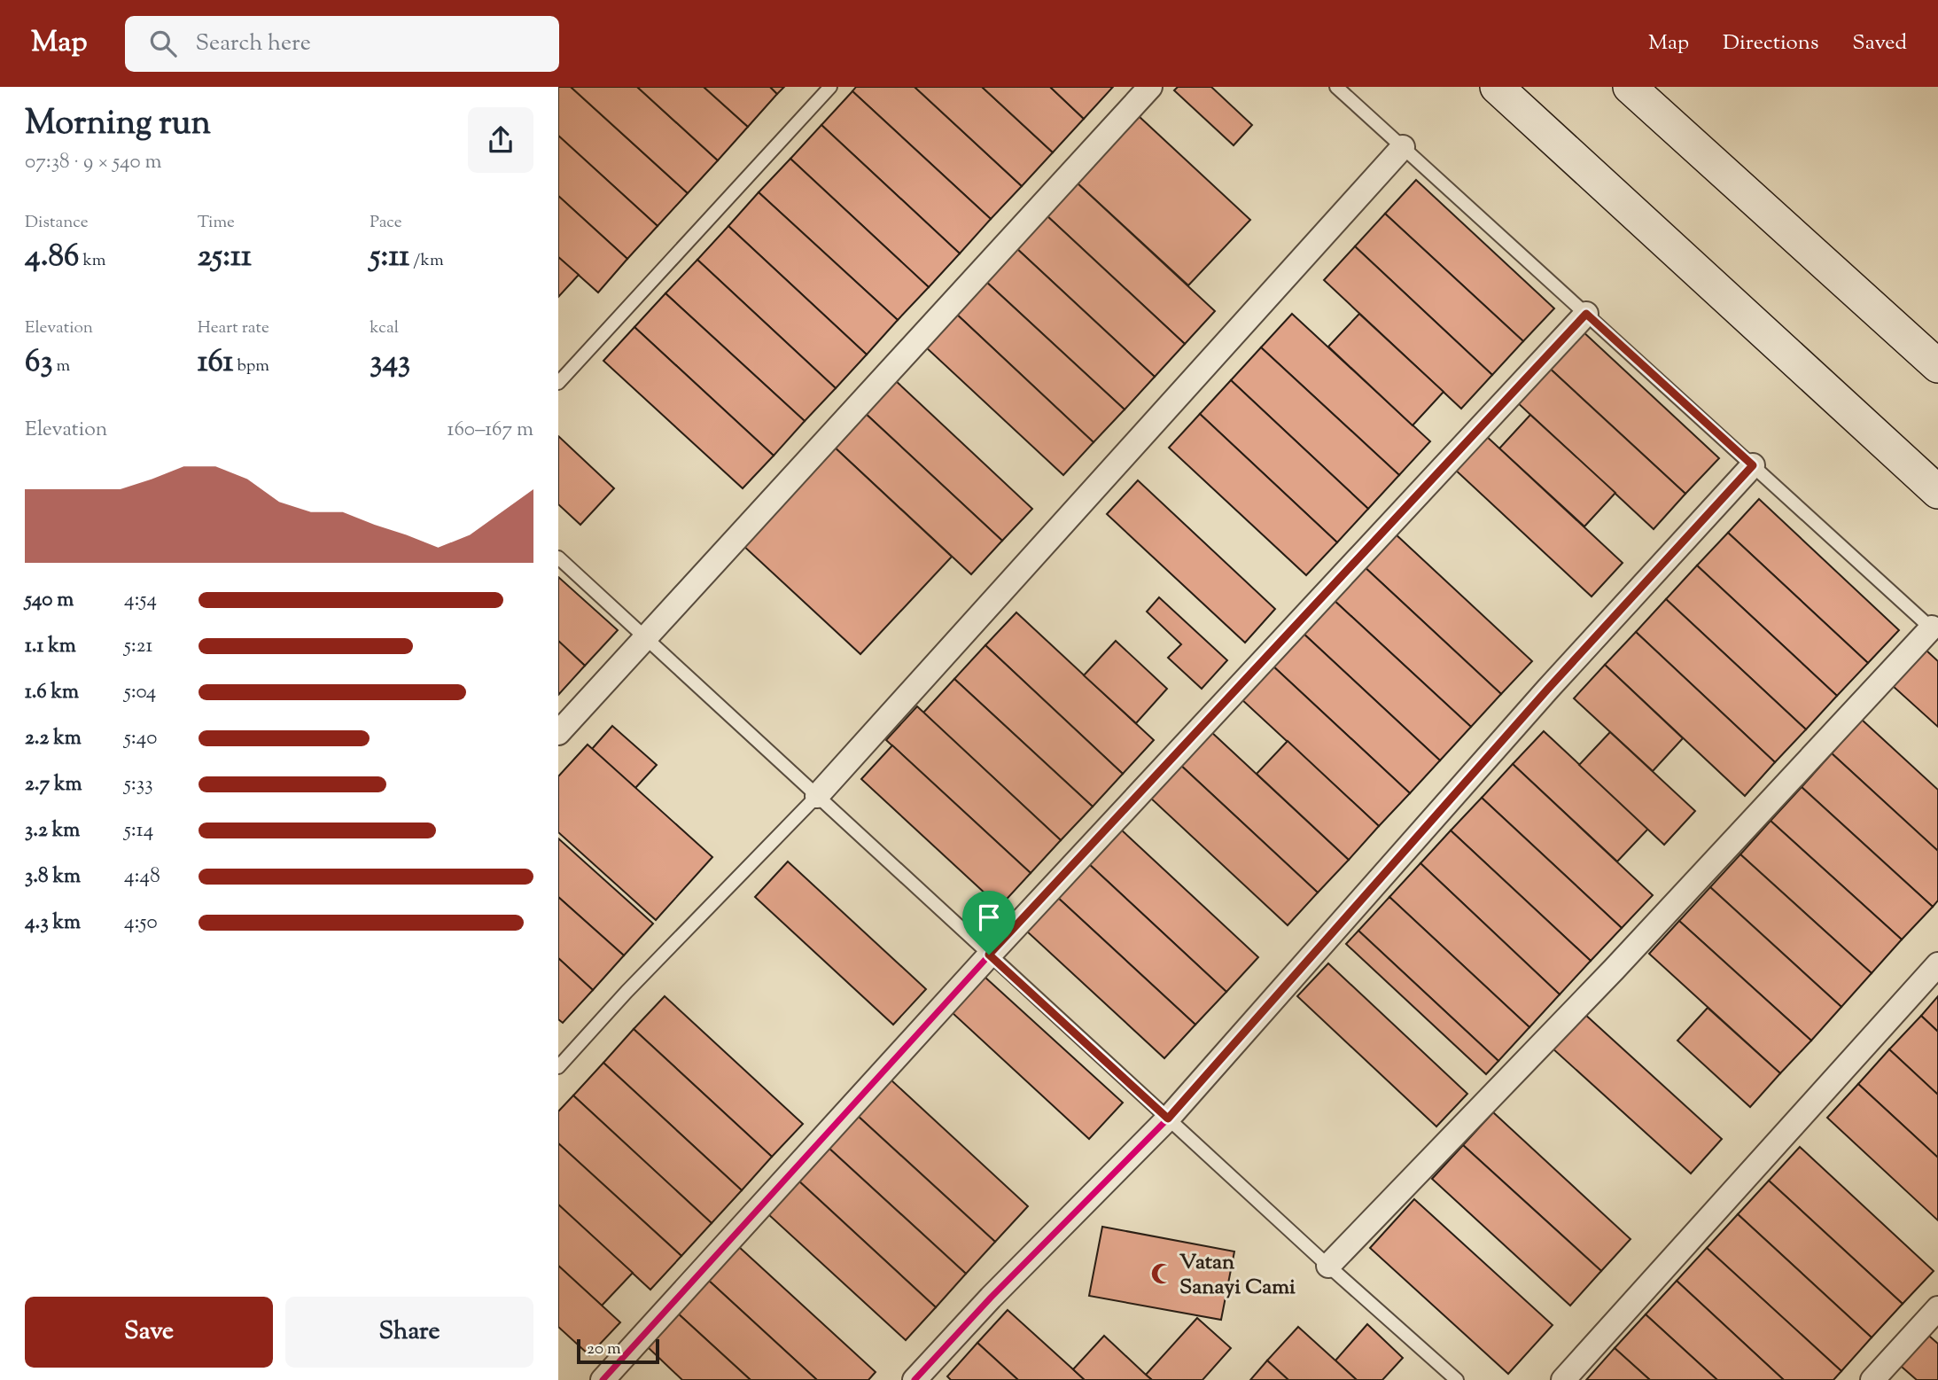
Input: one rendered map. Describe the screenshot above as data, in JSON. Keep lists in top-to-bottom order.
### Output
{
  "places": {
    "mosque": ["Vatan Sanayi Cami"]
  },
  "scale_bar": "20 m",
  "page": {
    "header": "Map",
    "search": "Search here",
    "nav": ["Map", "Directions", "Saved"],
    "heading": ["Morning run", "07:38 · 9 × 540 m"],
    "stats": [
      ["Distance", "4.86 km"],
      ["Time", "25:11"],
      ["Pace", "5:11 /km"],
      ["Elevation", "63 m"],
      ["Heart rate", "161 bpm"],
      ["kcal", "343"]
    ],
    "chart": ["Elevation", "160–167 m"],
    "list": [
      {
        "name": "540 m",
        "note": "4:54"
      },
      {
        "name": "1.1 km",
        "note": "5:21"
      },
      {
        "name": "1.6 km",
        "note": "5:04"
      },
      {
        "name": "2.2 km",
        "note": "5:40"
      },
      {
        "name": "2.7 km",
        "note": "5:33"
      },
      {
        "name": "3.2 km",
        "note": "5:14"
      },
      {
        "name": "3.8 km",
        "note": "4:48"
      },
      {
        "name": "4.3 km",
        "note": "4:50"
      }
    ],
    "buttons": ["Save", "Share"],
    "scale": "20 m"
  }
}
